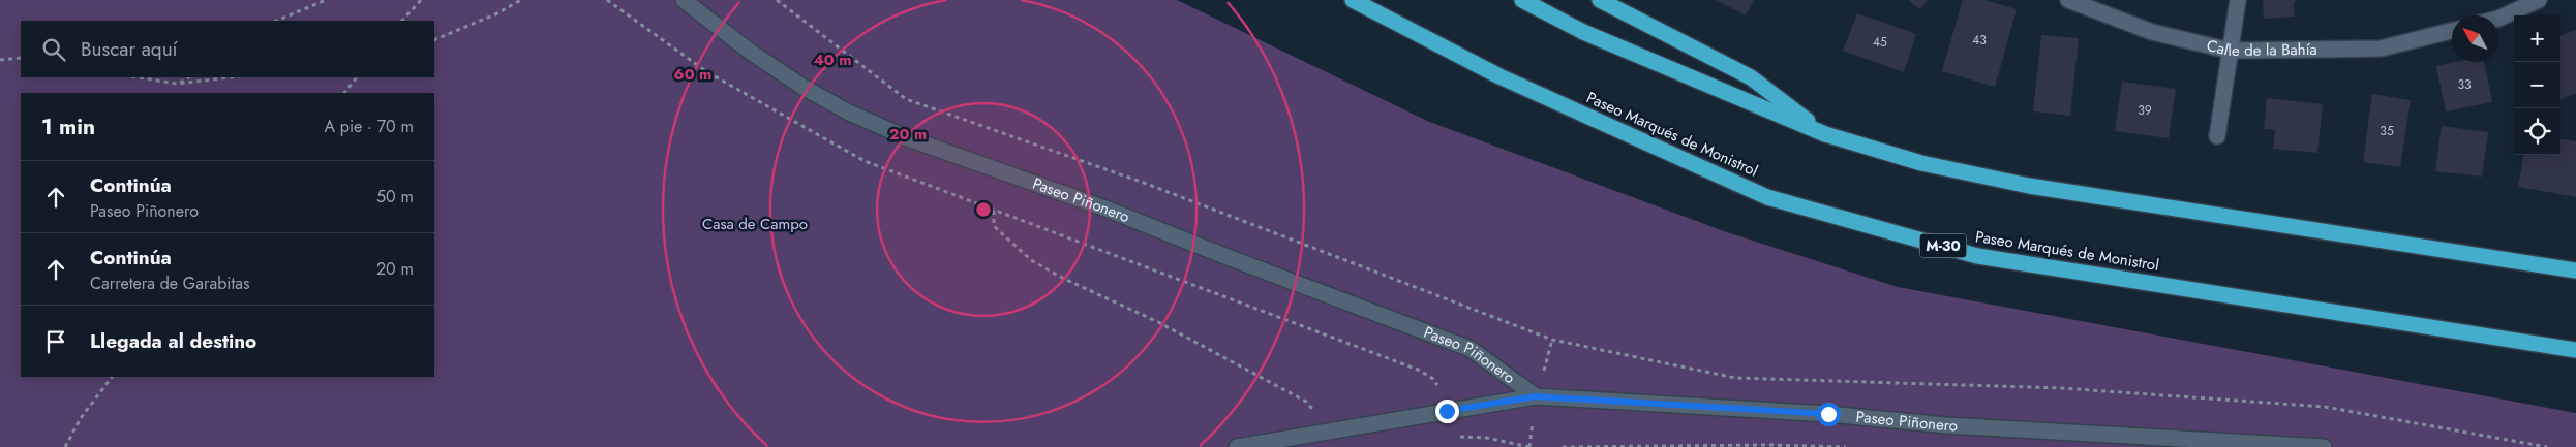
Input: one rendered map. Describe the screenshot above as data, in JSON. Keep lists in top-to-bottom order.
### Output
{
  "streets": {
    "highway": ["Paseo Marqués de Monistrol", "M-30"],
    "street": ["Calle de la Bahía", "Paseo Piñonero"]
  },
  "parks": ["Casa de Campo"],
  "house_numbers": [
    "43",
    "45",
    "33",
    "39",
    "35"
  ],
  "north": "top left",
  "page": {
    "map_buttons": ["+", "−"],
    "search": "Buscar aquí",
    "heading": ["1 min", "A pie · 70 m"],
    "list": [
      ["Continúa", "Paseo Piñonero", "50 m"],
      ["Continúa", "Carretera de Garabitas", "20 m"],
      "Llegada al destino"
    ]
  },
  "rings": ["40 m", "60 m", "20 m"]
}
